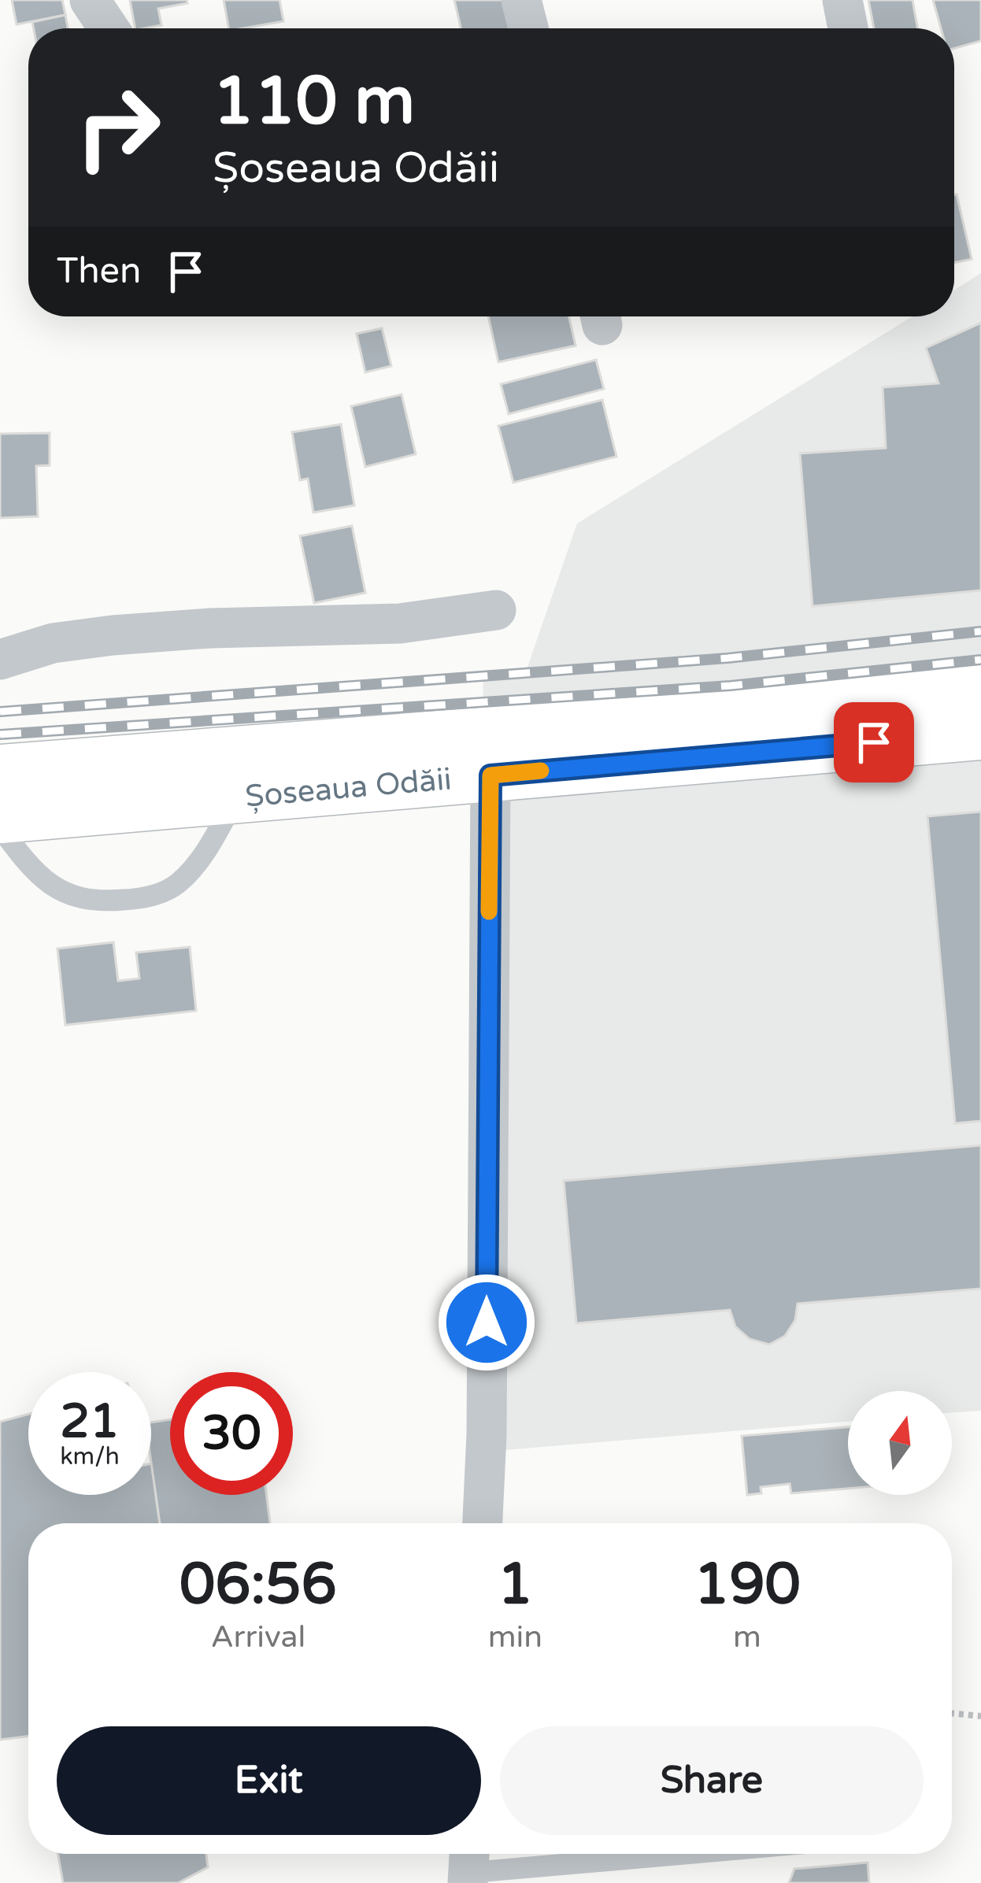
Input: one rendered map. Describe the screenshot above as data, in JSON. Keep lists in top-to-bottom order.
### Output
{
  "streets": {
    "main road": ["Șoseaua Odăii"]
  },
  "north": "top",
  "page": {
    "turn": ["110 m", "Șoseaua Odăii"],
    "then": "Then",
    "speed": "21 km/h",
    "limit": "30",
    "eta": [
      "06:56",
      "Arrival",
      "1",
      "min",
      "190",
      "m"
    ],
    "buttons": ["Exit", "Share"]
  }
}
